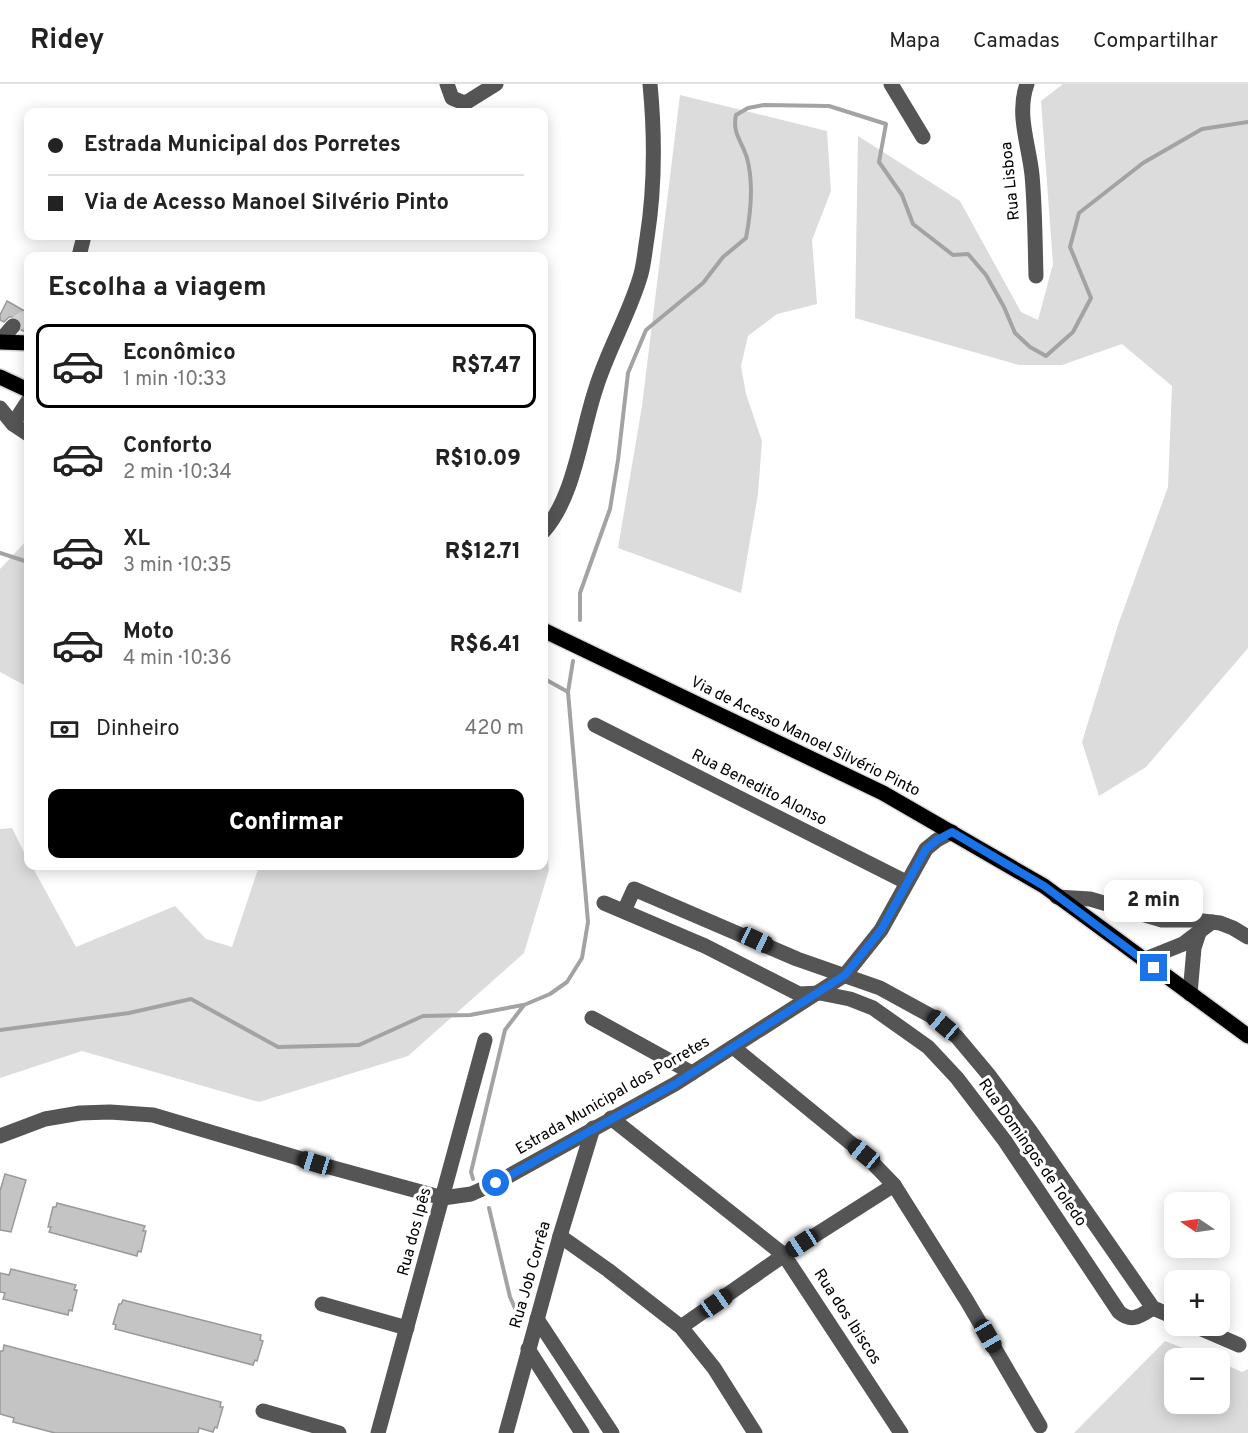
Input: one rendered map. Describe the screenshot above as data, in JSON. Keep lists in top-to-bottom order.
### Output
{
  "streets": {
    "main road": ["Via de Acesso Manoel Silvério Pinto"],
    "street": [
      "Rua Lisboa",
      "Rua Benedito Alonso",
      "Estrada Municipal dos Porretes",
      "Rua Domingos de Toledo",
      "Rua dos Ipês",
      "Rua Job Corrêa",
      "Rua dos Ibiscos"
    ]
  },
  "crossings": [
    ["Via de Acesso Manoel Silvério Pinto", "Estrada Municipal dos Porretes"],
    ["Rua Benedito Alonso", "Estrada Municipal dos Porretes"],
    ["Estrada Municipal dos Porretes", "Rua Domingos de Toledo"],
    ["Estrada Municipal dos Porretes", "Rua dos Ipês"],
    ["Estrada Municipal dos Porretes", "Rua Job Corrêa"],
    ["Estrada Municipal dos Porretes", "Rua dos Ibiscos"]
  ],
  "north": "left",
  "page": {
    "header": "Ridey",
    "nav": ["Mapa", "Camadas", "Compartilhar"],
    "banner": ["Estrada Municipal dos Porretes", "Via de Acesso Manoel Silvério Pinto"],
    "heading": "Escolha a viagem",
    "list": [
      {
        "name": "Econômico",
        "note": "1 min · 10:33",
        "value": "R$7.47"
      },
      {
        "name": "Conforto",
        "note": "2 min · 10:34",
        "value": "R$10.09"
      },
      {
        "name": "XL",
        "note": "3 min · 10:35",
        "value": "R$12.71"
      },
      {
        "name": "Moto",
        "note": "4 min · 10:36",
        "value": "R$6.41"
      }
    ],
    "pay": ["Dinheiro", "420 m"],
    "buttons": "Confirmar",
    "bubble": "2 min",
    "map_buttons": ["+", "−"]
  }
}
